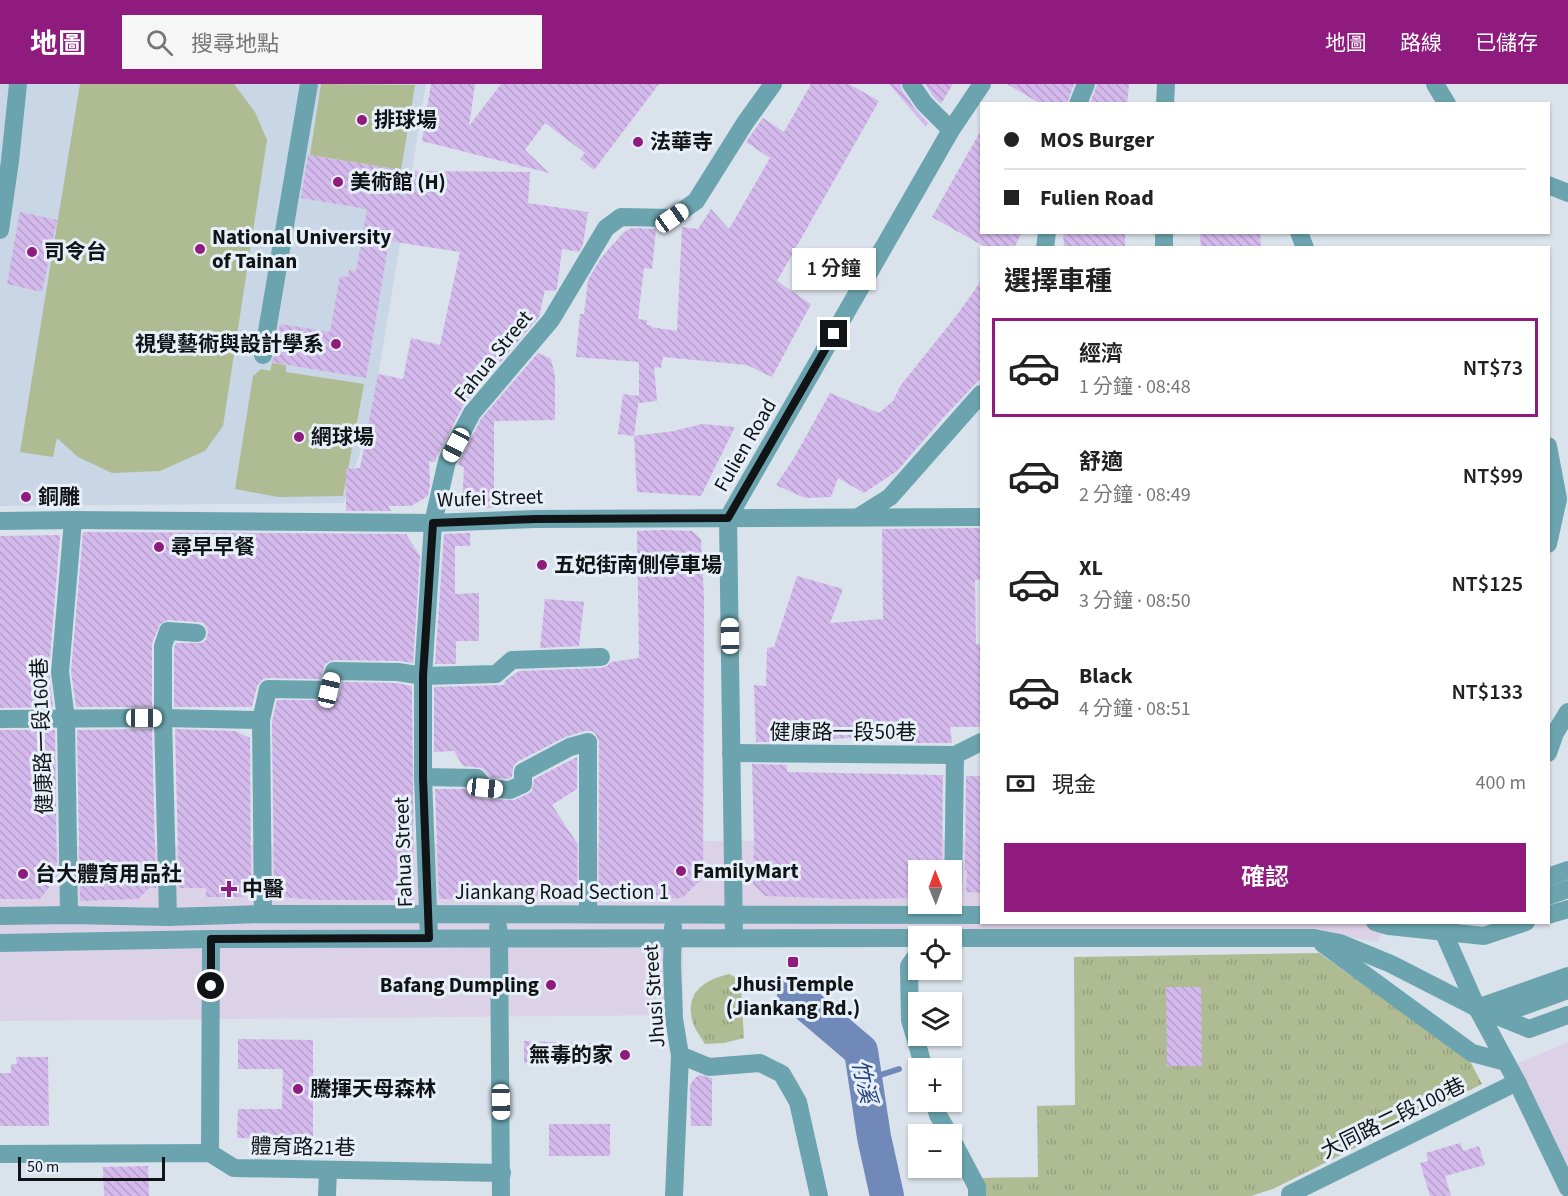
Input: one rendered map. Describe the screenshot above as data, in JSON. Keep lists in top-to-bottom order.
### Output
{
  "streets": {
    "street": [
      "Fahua Street",
      "Fulien Road",
      "Wufei Street",
      "健康路一段50巷",
      "健康路一段160巷",
      "Jiankang Road Section 1",
      "Jhusi Street",
      "大同路二段100巷",
      "體育路21巷"
    ]
  },
  "crossings": [
    ["Fahua Street", "Wufei Street"],
    ["Fahua Street", "Jiankang Road Section 1"],
    ["Fulien Road", "Wufei Street"],
    ["Fulien Road", "健康路一段50巷"],
    ["Fulien Road", "Jiankang Road Section 1"],
    ["Wufei Street", "健康路一段160巷"],
    ["健康路一段160巷", "Jiankang Road Section 1"],
    ["Jiankang Road Section 1", "Jhusi Street"]
  ],
  "water": ["竹溪"],
  "places": {
    "other": [
      "排球場",
      "法華寺",
      "美術館 (H)",
      "National University of Tainan",
      "司令台",
      "視覺藝術與設計學系",
      "網球場",
      "銅雕",
      "尋早早餐",
      "五妃街南側停車場",
      "FamilyMart",
      "台大體育用品社",
      "Bafang Dumpling",
      "無毒的家",
      "騰揮天母森林"
    ],
    "health": ["中醫"],
    "transit": ["Jhusi Temple (Jiankang Rd.)"]
  },
  "scale_bar": "50 m",
  "north": "top",
  "page": {
    "header": "地圖",
    "search": "搜尋地點",
    "nav": ["地圖", "路線", "已儲存"],
    "banner": ["MOS Burger", "Fulien Road"],
    "heading": "選擇車種",
    "bubble": "1 分鐘",
    "list": [
      {
        "name": "經濟",
        "note": "1 分鐘 · 08:48",
        "value": "NT$73"
      },
      {
        "name": "舒適",
        "note": "2 分鐘 · 08:49",
        "value": "NT$99"
      },
      {
        "name": "XL",
        "note": "3 分鐘 · 08:50",
        "value": "NT$125"
      },
      {
        "name": "Black",
        "note": "4 分鐘 · 08:51",
        "value": "NT$133"
      }
    ],
    "pay": ["現金", "400 m"],
    "buttons": "確認",
    "map_buttons": ["+", "−"],
    "scale": "50 m"
  }
}
